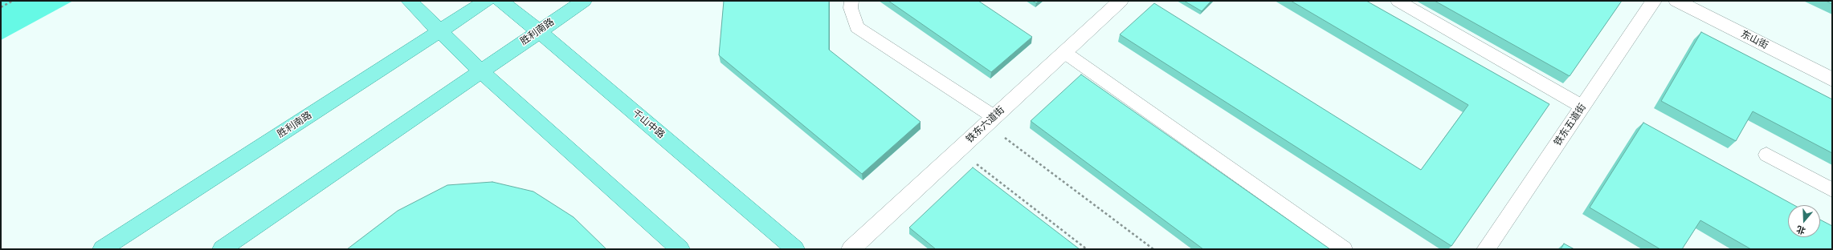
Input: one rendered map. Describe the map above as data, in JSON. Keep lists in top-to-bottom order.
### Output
{
  "streets": {
    "main road": ["胜利南路", "千山中路"],
    "street": ["东山街", "铁东六道街", "铁东五道街"]
  },
  "crossings": [
    ["胜利南路", "千山中路"]
  ],
  "north": "bottom"
}
